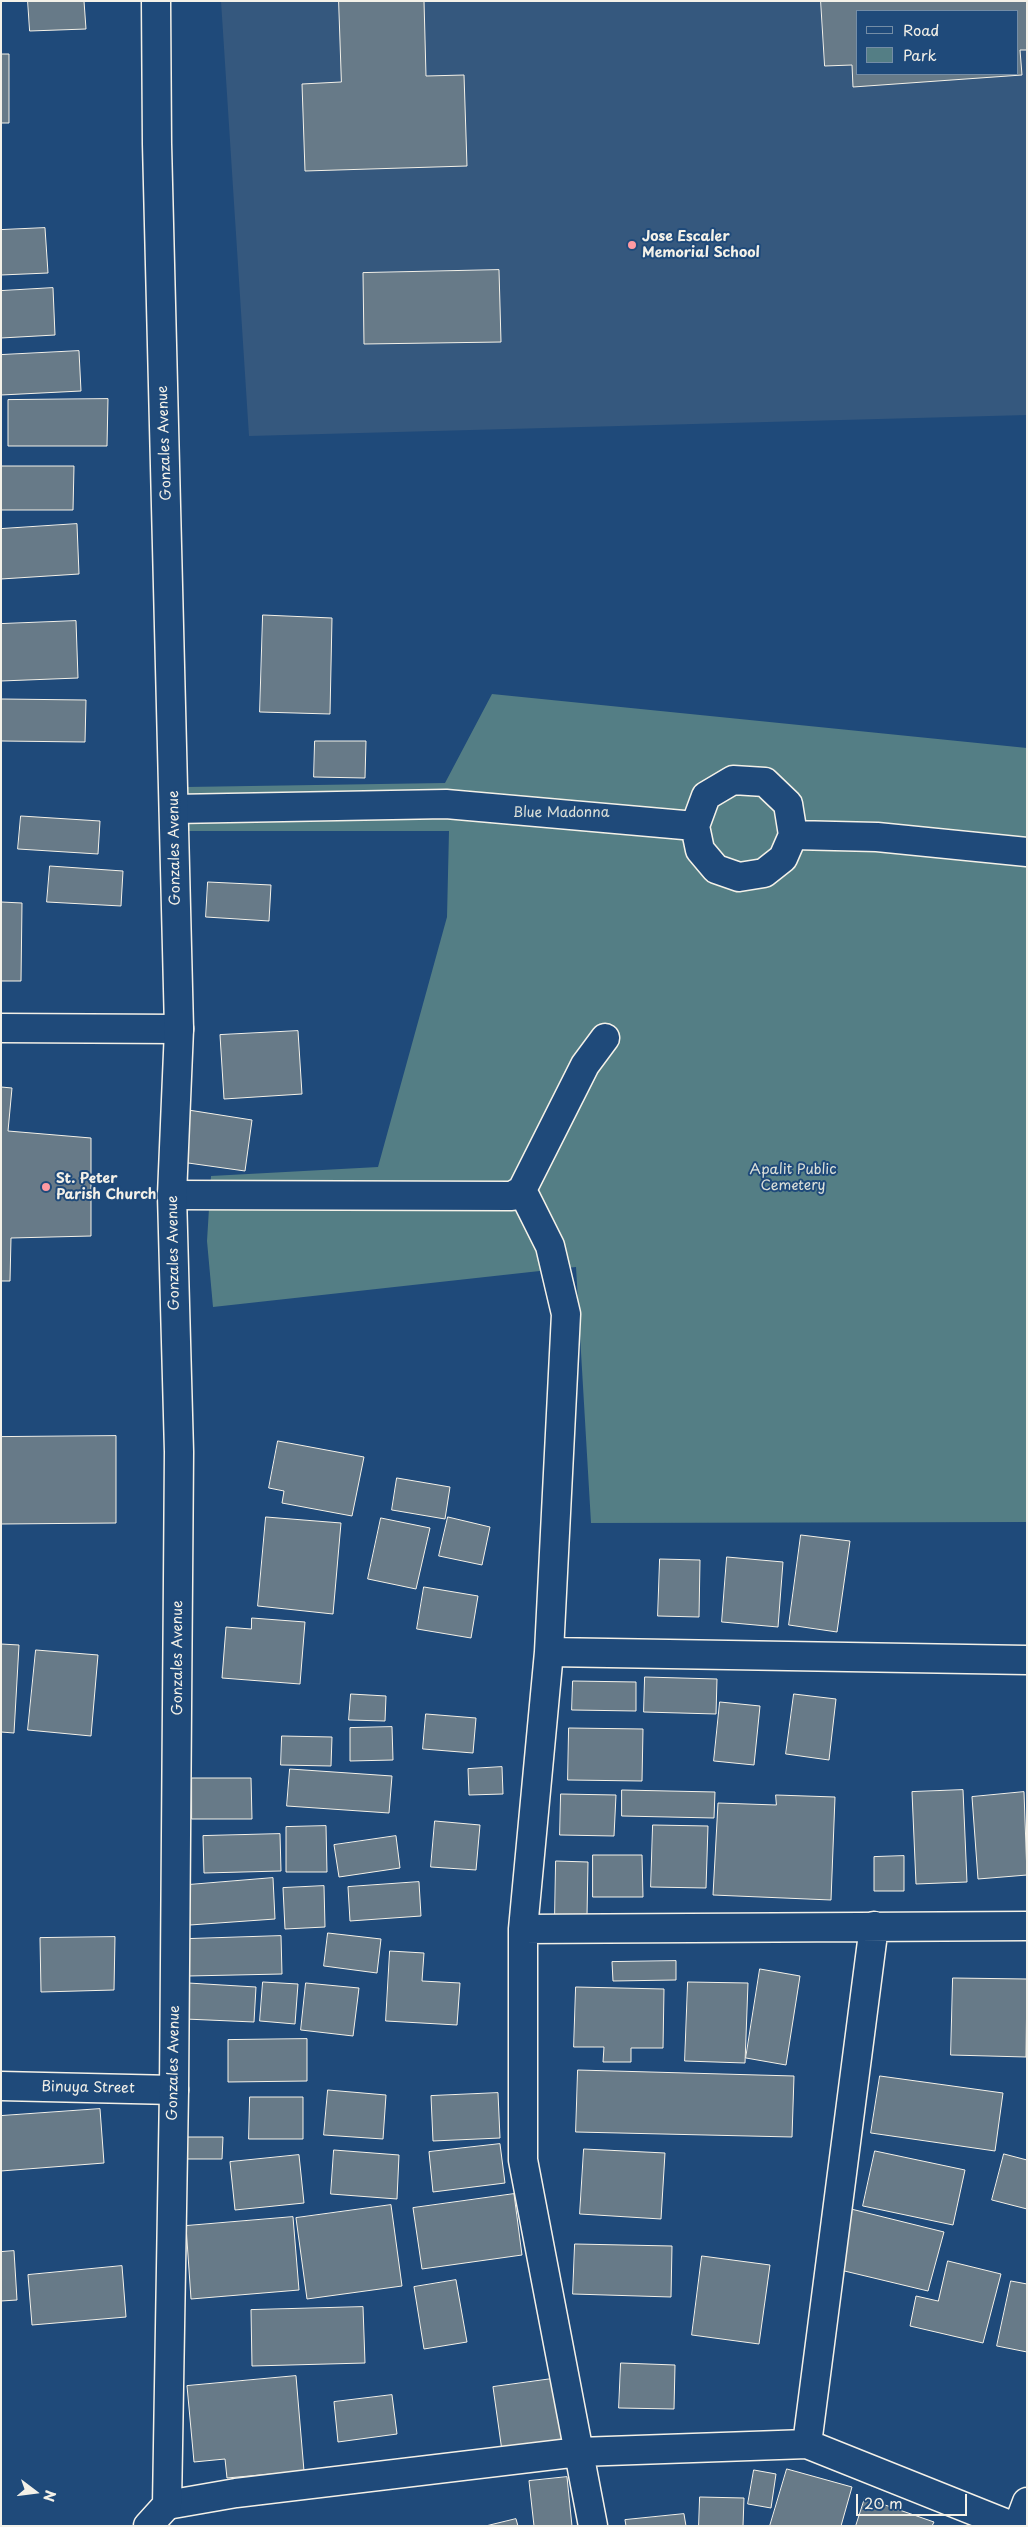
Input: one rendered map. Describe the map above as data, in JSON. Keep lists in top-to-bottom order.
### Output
{
  "streets": {
    "street": ["Gonzales Avenue", "Binuya Street"]
  },
  "crossings": [
    ["Gonzales Avenue", "Binuya Street"]
  ],
  "parks": ["Blue Madonna", "Apalit Public Cemetery"],
  "places": ["Jose Escaler Memorial School", "St. Peter Parish Church"],
  "legend": ["Road", "Park"],
  "scale_bar": "20 m",
  "north": "right"
}
